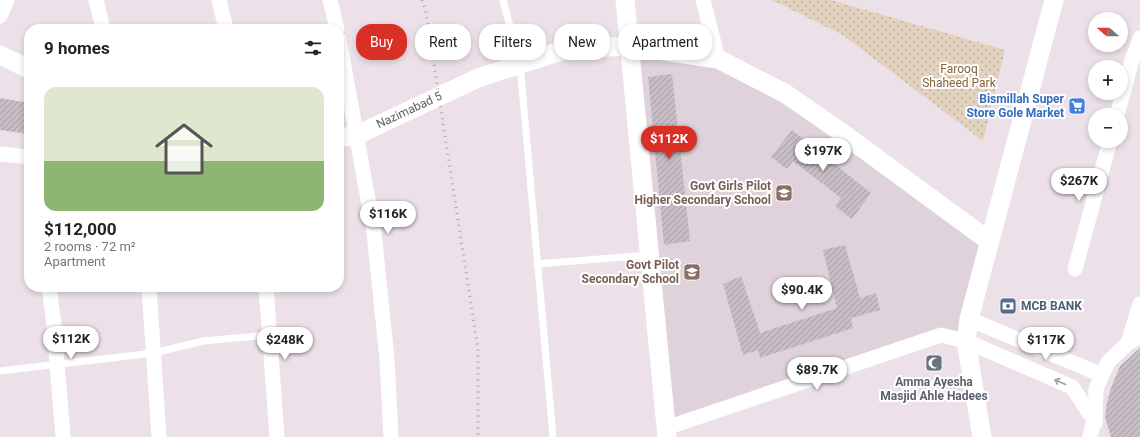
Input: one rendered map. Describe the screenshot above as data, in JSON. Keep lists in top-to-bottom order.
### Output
{
  "streets": {
    "street": ["Nazimabad 5"]
  },
  "parks": ["Farooq Shaheed Park"],
  "places": {
    "supermarket": ["Bismillah Super Store Gole Market"],
    "school or university": ["Govt Girls Pilot Higher Secondary School", "Govt Pilot Secondary School"],
    "bank": ["MCB BANK"],
    "mosque": ["Amma Ayesha Masjid Ahle Hadees"]
  },
  "north": "left",
  "page": {
    "map_buttons": ["+", "−"],
    "chip": [
      "Buy",
      "Rent",
      "Filters",
      "New",
      "Apartment"
    ],
    "heading": "9 homes",
    "list": [
      {
        "name": "$112,000",
        "note": "2 rooms · 72 m² · Apartment"
      }
    ],
    "price": [
      "$112K",
      "$197K",
      "$267K",
      "$116K",
      "$90.4K",
      "$112K",
      "$248K",
      "$117K",
      "$89.7K"
    ]
  }
}
